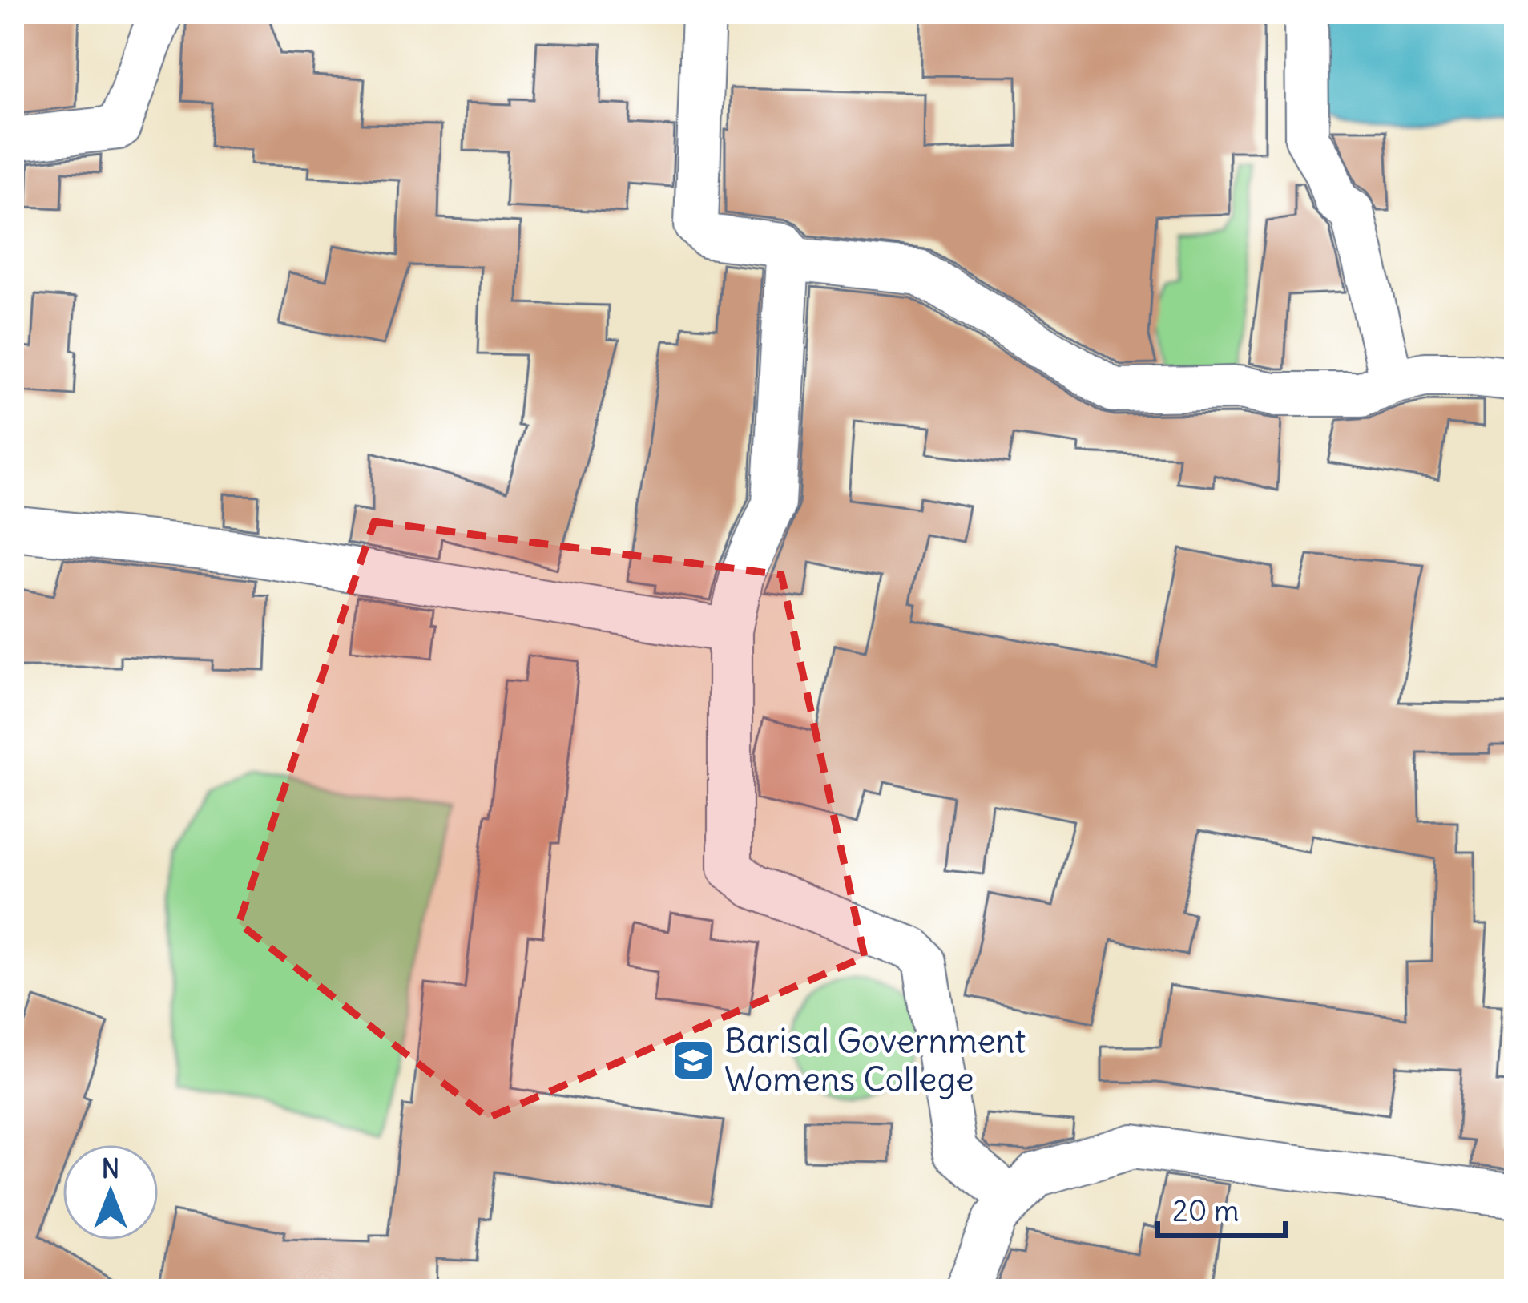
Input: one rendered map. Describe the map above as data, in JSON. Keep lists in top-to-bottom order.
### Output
{
  "places": {
    "school or university": ["Barisal Government Womens College"]
  },
  "scale_bar": "20 m",
  "north": "top"
}
